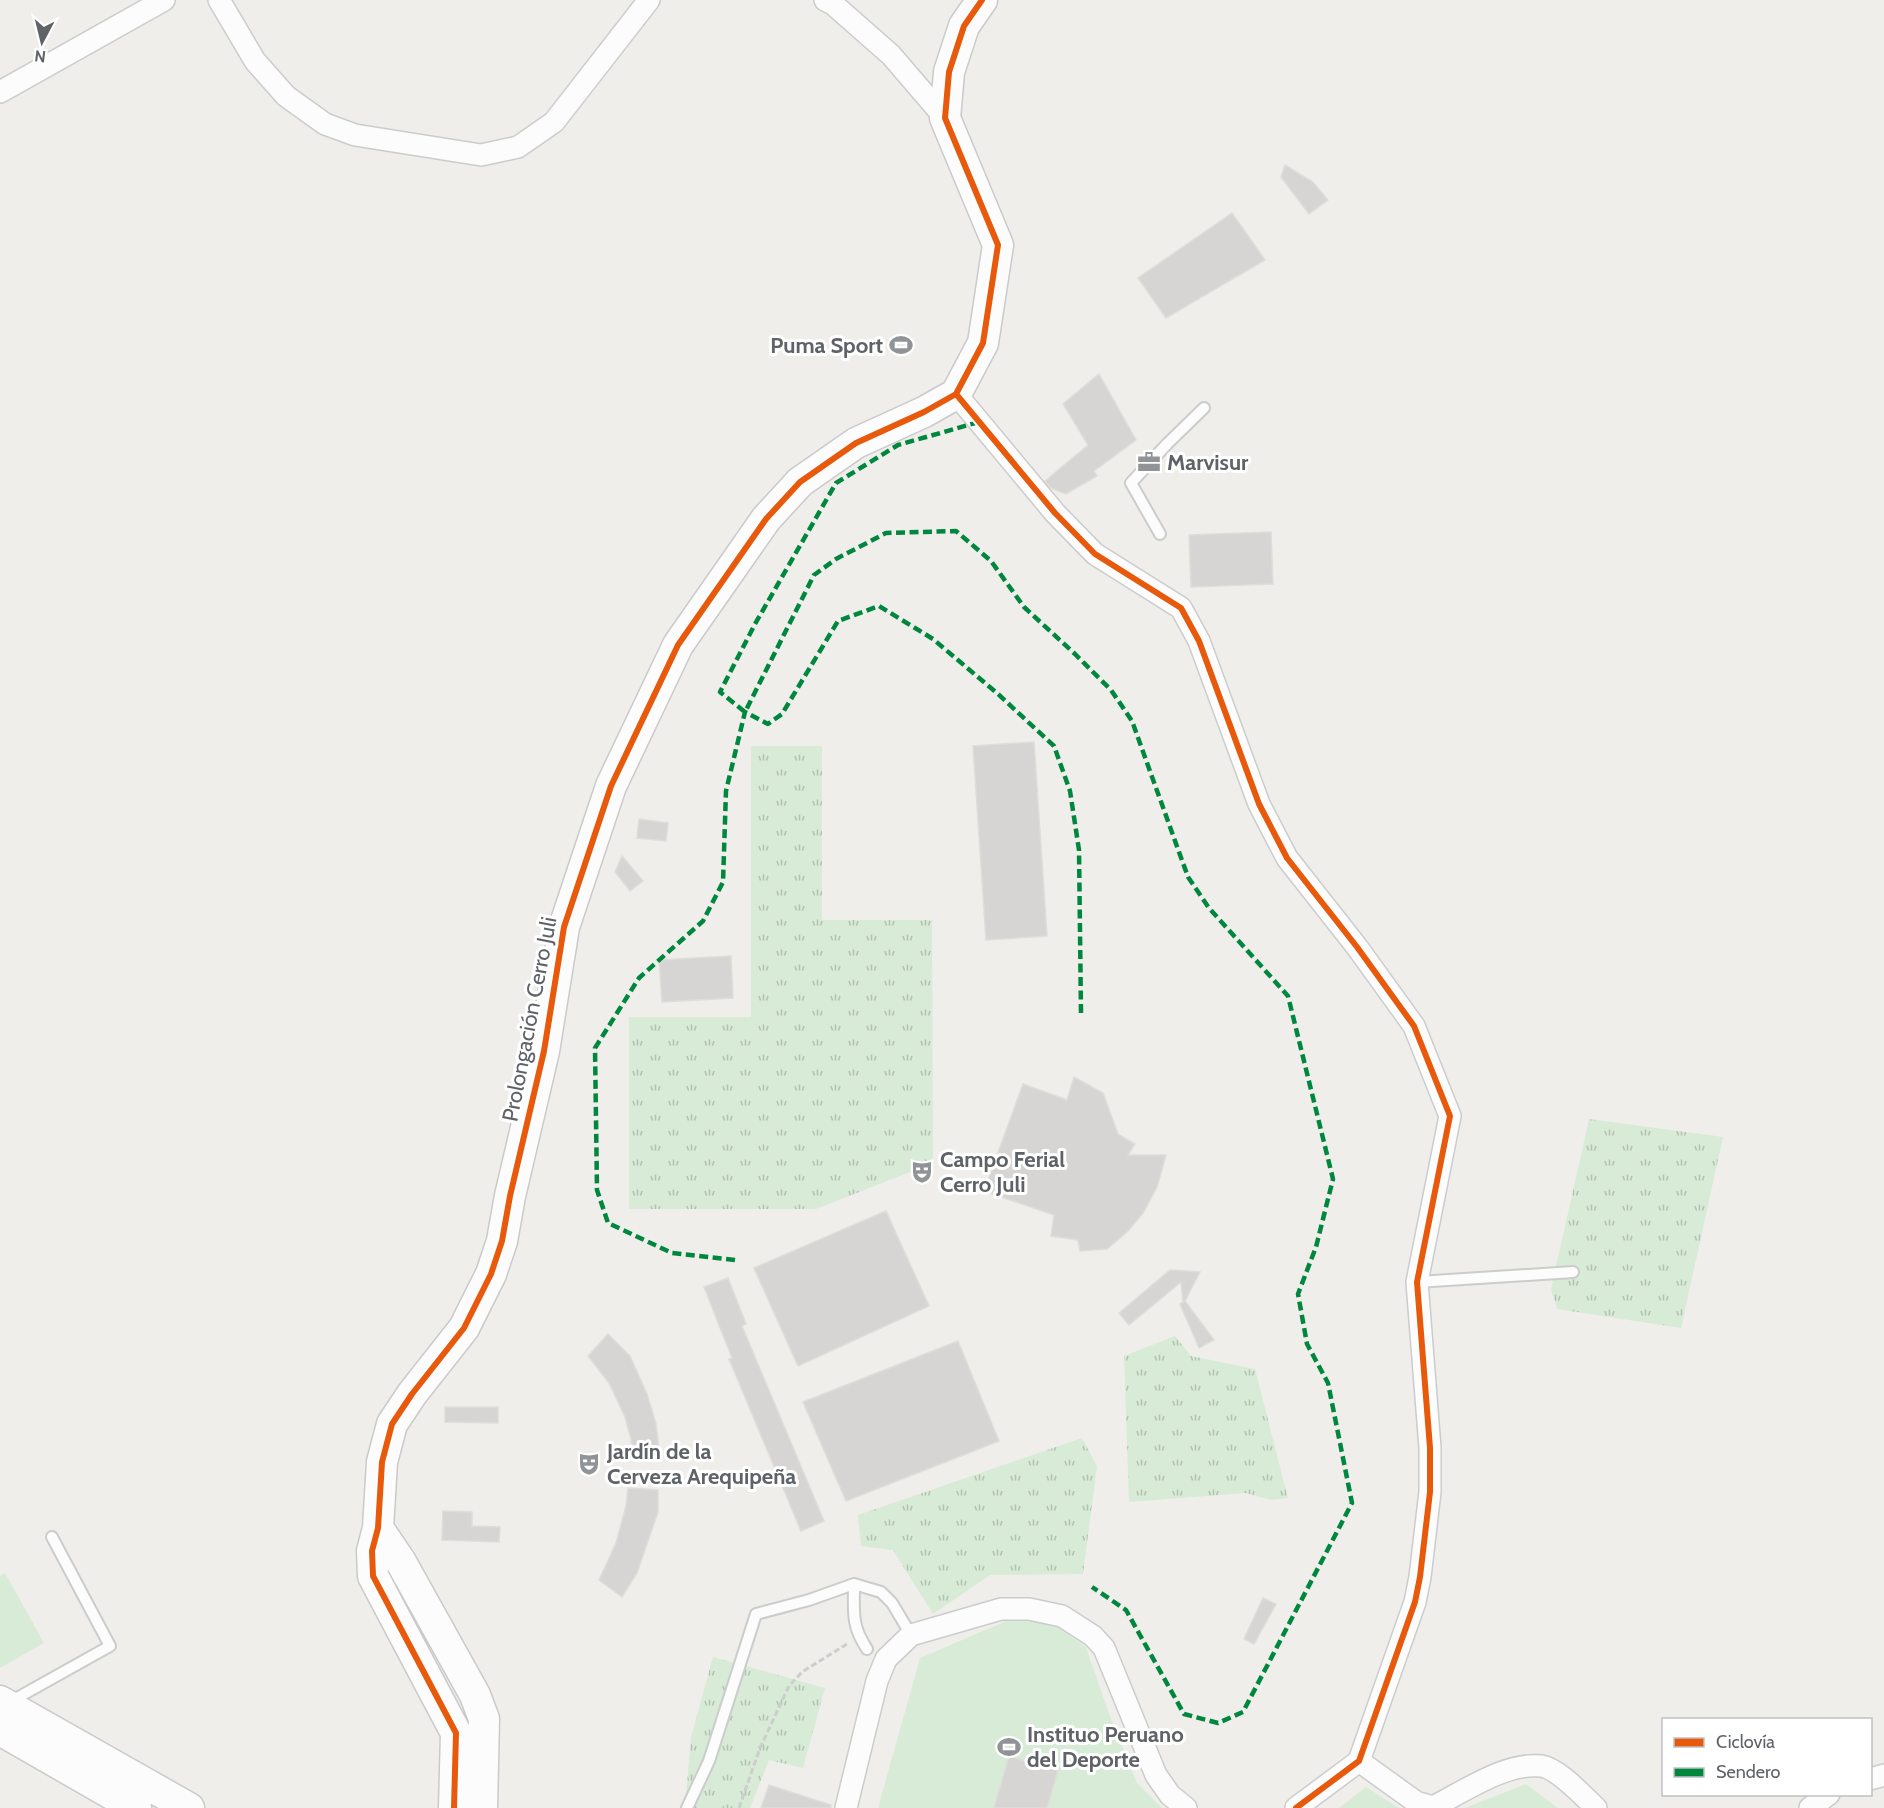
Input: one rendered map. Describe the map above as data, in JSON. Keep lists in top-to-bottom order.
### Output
{
  "streets": {
    "street": ["Prolongación Cerro Juli"]
  },
  "places": {
    "sports": ["Puma Sport", "Instituo Peruano del Deporte"],
    "office": ["Marvisur"],
    "theatre": ["Campo Ferial Cerro Juli", "Jardín de la Cerveza Arequipeña"]
  },
  "legend": ["Ciclovía", "Sendero"],
  "north": "bottom"
}
